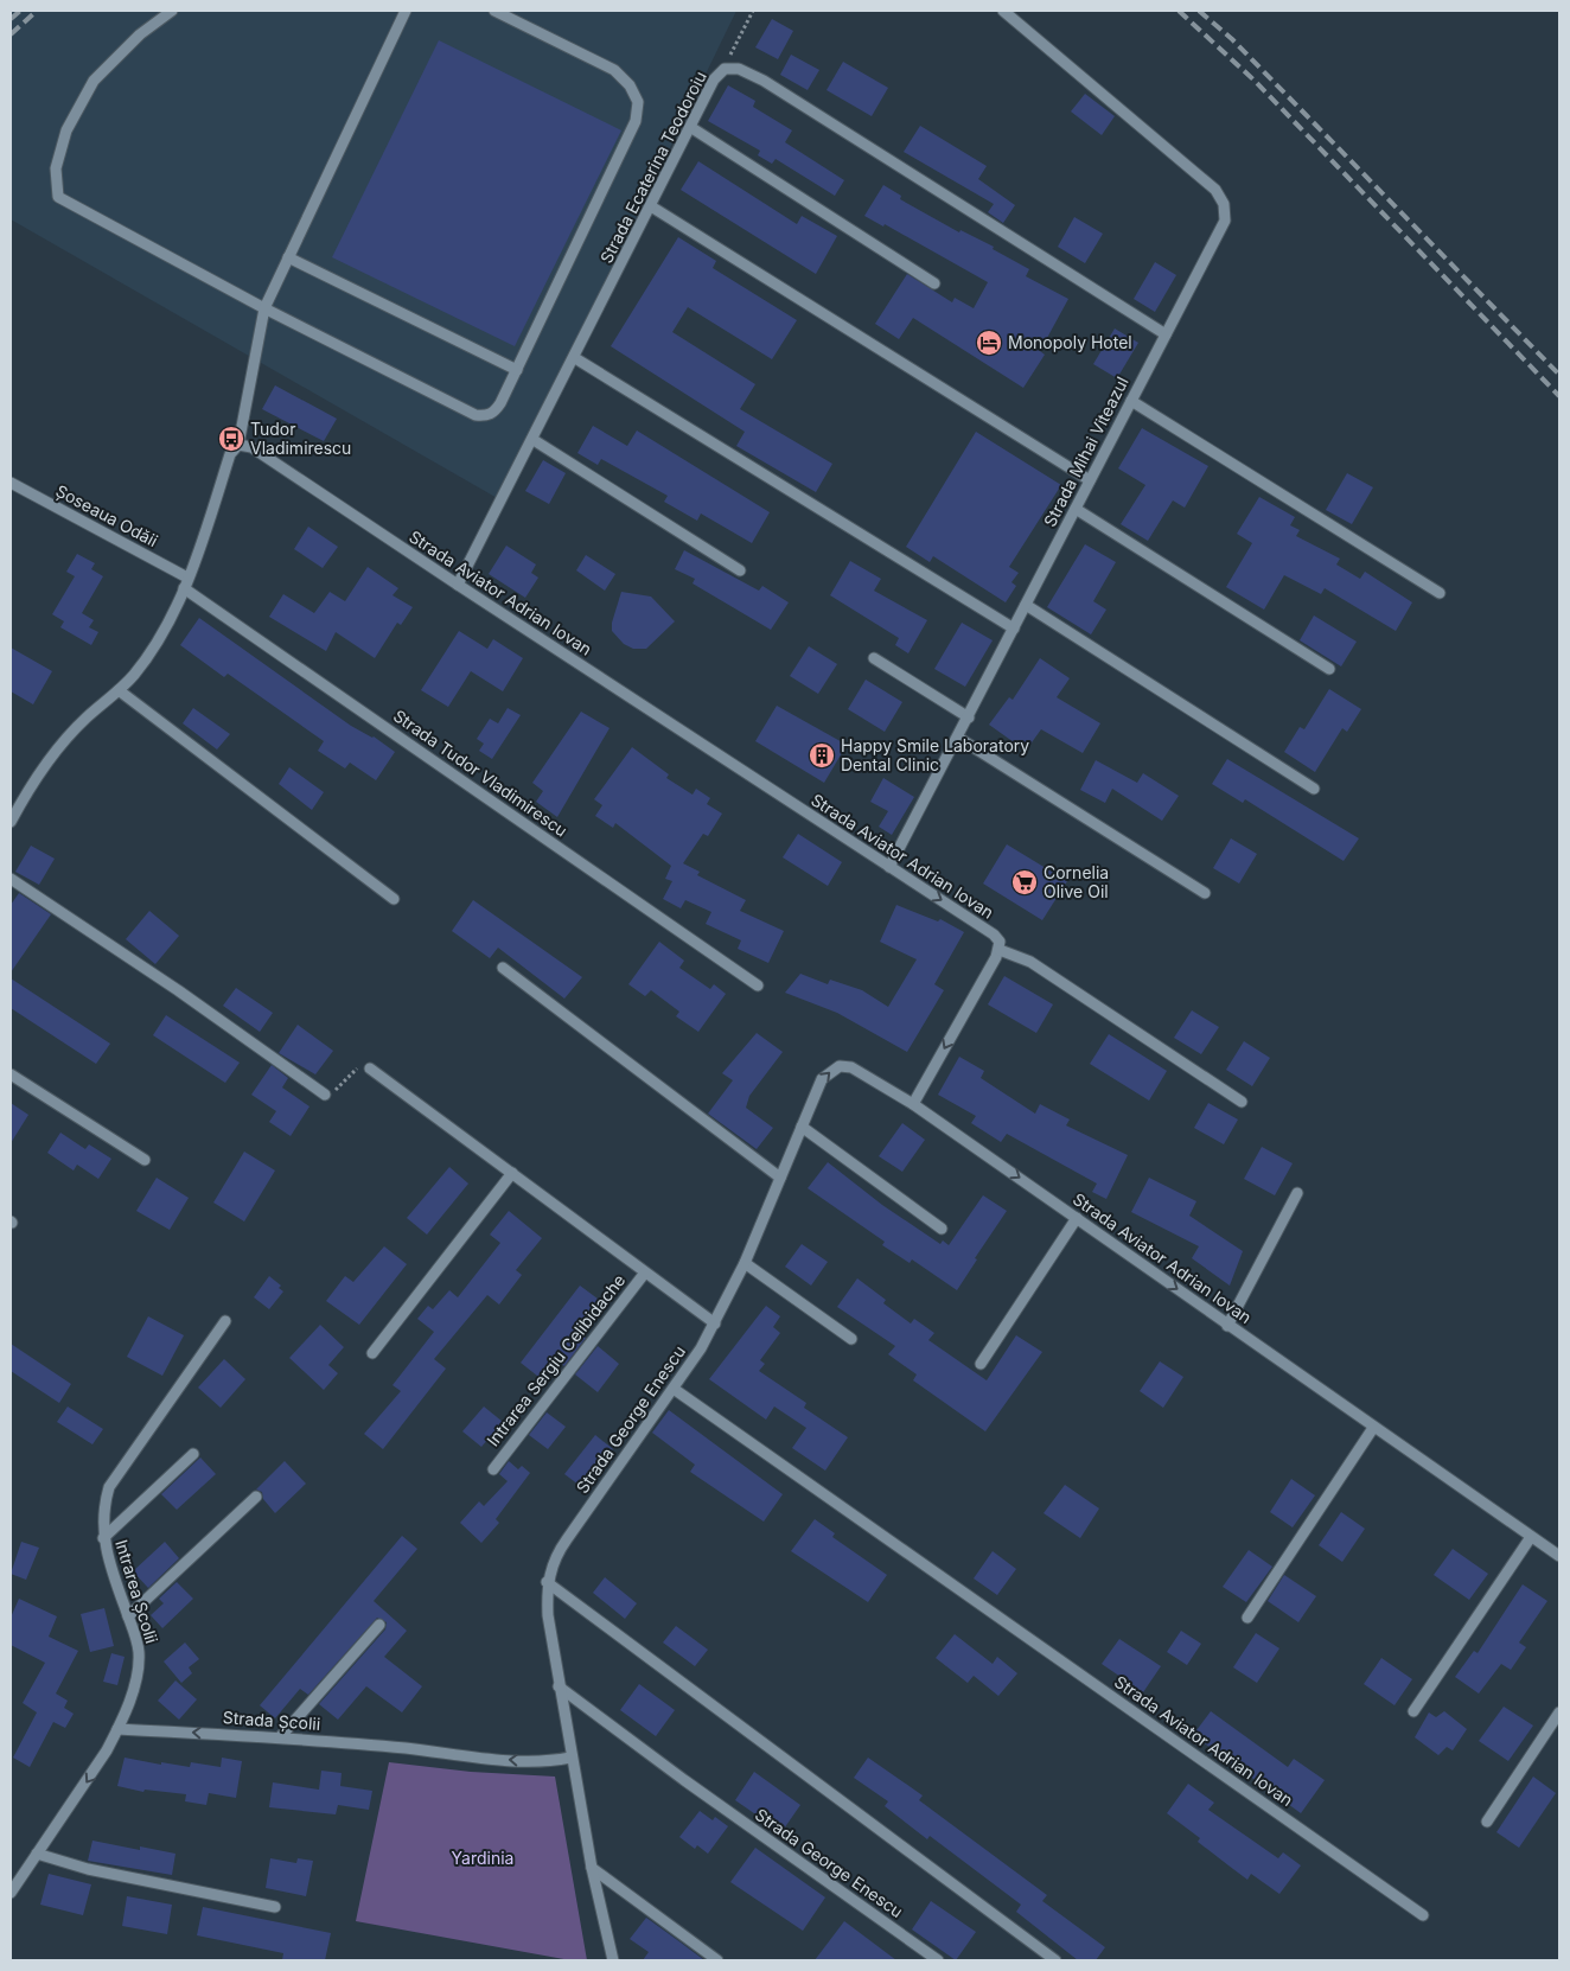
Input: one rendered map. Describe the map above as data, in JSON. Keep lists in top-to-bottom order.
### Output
{
  "streets": {
    "street": [
      "Strada Ecaterina Teodoroiu",
      "Strada Mihai Viteazul",
      "Șoseaua Odăii",
      "Strada Aviator Adrian Iovan",
      "Strada Tudor Vladimirescu",
      "Intrarea Sergiu Celibidache",
      "Strada George Enescu",
      "Intrarea Școlii",
      "Strada Școlii"
    ]
  },
  "crossings": [
    ["Strada Ecaterina Teodoroiu", "Strada Mihai Viteazul"],
    ["Strada Ecaterina Teodoroiu", "Strada Aviator Adrian Iovan"],
    ["Strada Mihai Viteazul", "Strada Aviator Adrian Iovan"],
    ["Strada Aviator Adrian Iovan", "Strada George Enescu"],
    ["Intrarea Sergiu Celibidache", "Strada George Enescu"],
    ["Strada George Enescu", "Strada Școlii"],
    ["Intrarea Școlii", "Strada Școlii"]
  ],
  "one_way": ["Strada Școlii"],
  "parks": ["Yardinia"],
  "places": {
    "hotel": ["Monopoly Hotel"],
    "bus stop": ["Tudor Vladimirescu"],
    "building": ["Happy Smile Laboratory Dental Clinic"],
    "supermarket": ["Cornelia Olive Oil"]
  }
}
